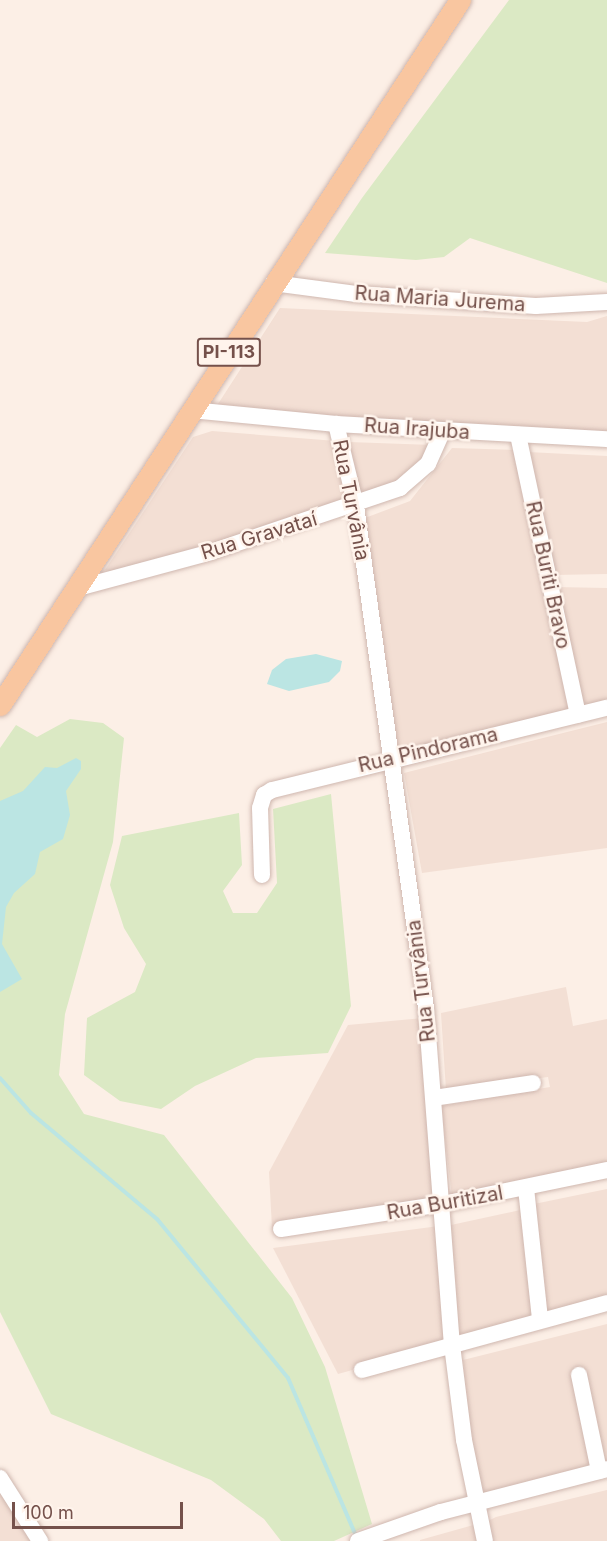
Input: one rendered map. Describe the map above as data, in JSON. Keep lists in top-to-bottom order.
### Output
{
  "streets": {
    "main road": ["PI-113"],
    "street": [
      "Rua Maria Jurema",
      "Rua Irajuba",
      "Rua Turvânia",
      "Rua Gravataí",
      "Rua Buriti Bravo",
      "Rua Pindorama",
      "Rua Buritizal"
    ]
  },
  "crossings": [
    ["Rua Maria Jurema", "PI-113"],
    ["PI-113", "Rua Irajuba"],
    ["PI-113", "Rua Gravataí"],
    ["Rua Irajuba", "Rua Turvânia"],
    ["Rua Irajuba", "Rua Gravataí"],
    ["Rua Irajuba", "Rua Buriti Bravo"],
    ["Rua Turvânia", "Rua Gravataí"],
    ["Rua Turvânia", "Rua Pindorama"],
    ["Rua Turvânia", "Rua Buritizal"],
    ["Rua Buriti Bravo", "Rua Pindorama"]
  ],
  "scale_bar": "100 m"
}
